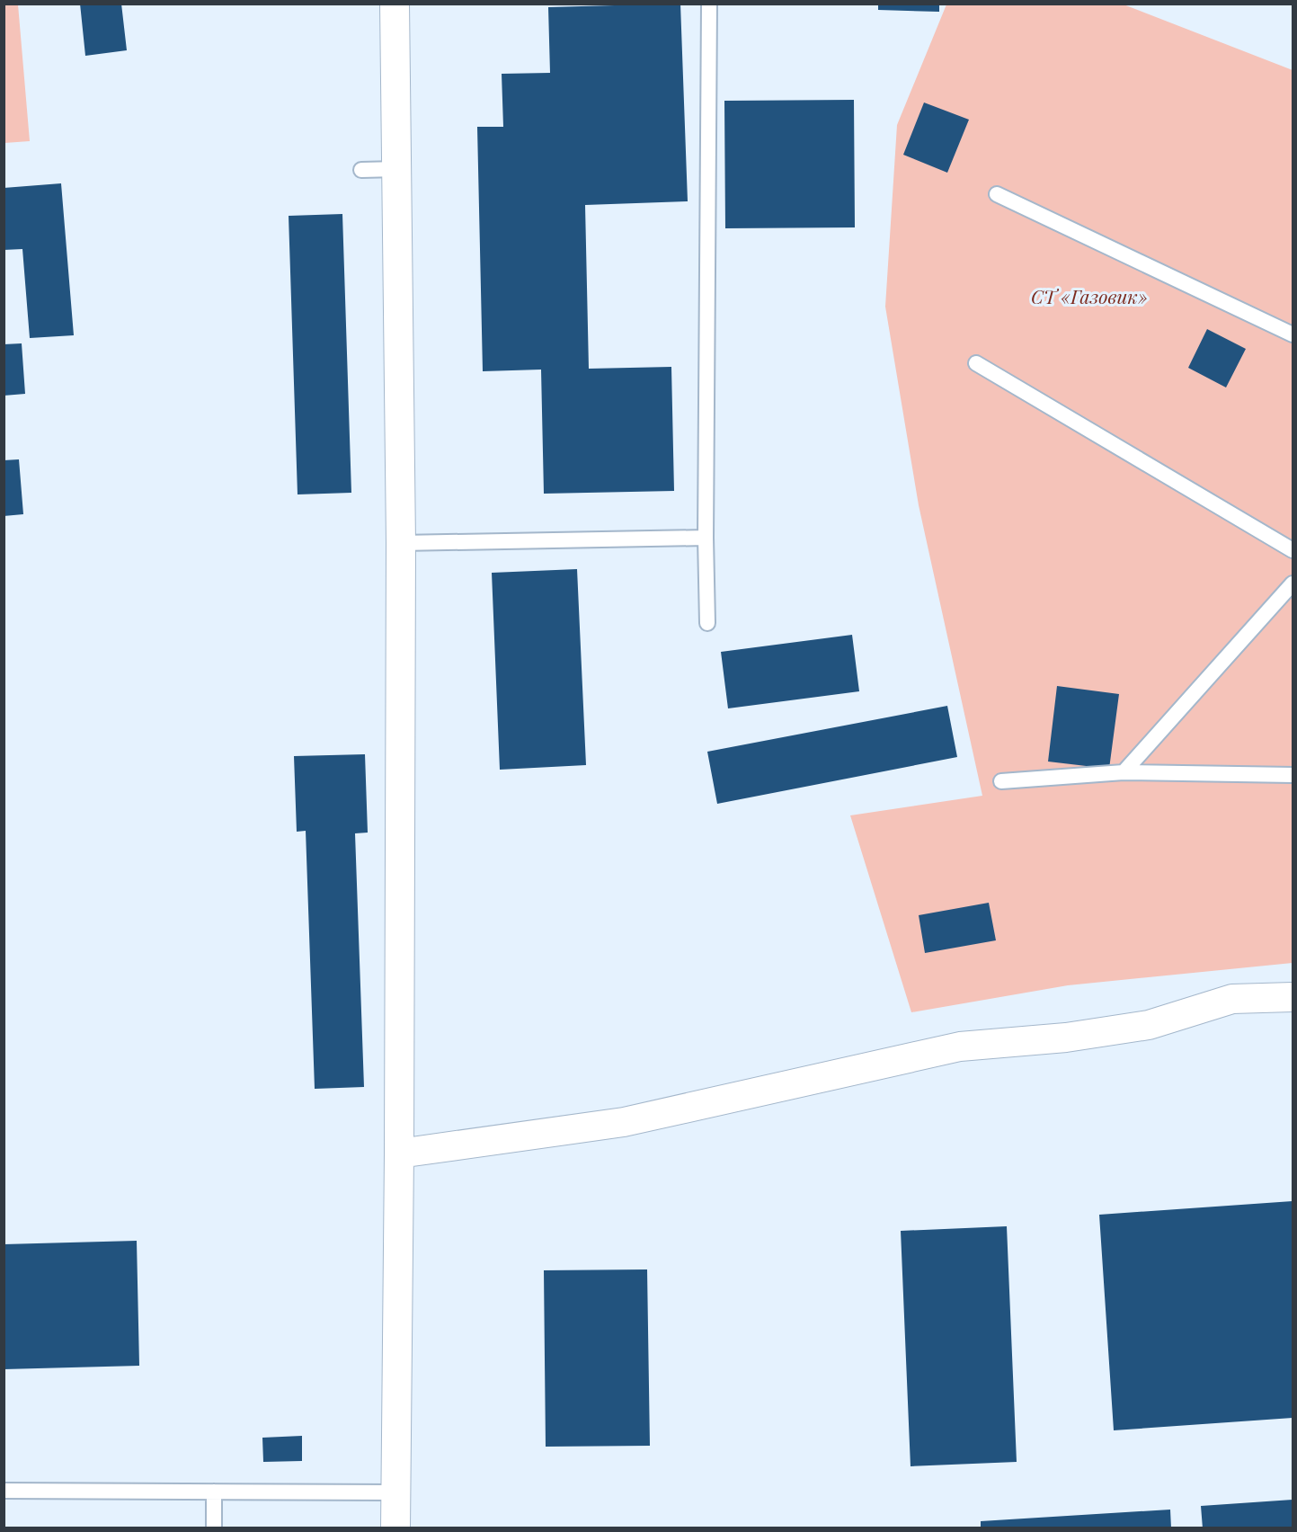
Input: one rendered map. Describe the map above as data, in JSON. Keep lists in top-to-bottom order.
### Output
{
  "parks": ["СТ «Газовик»"]
}
